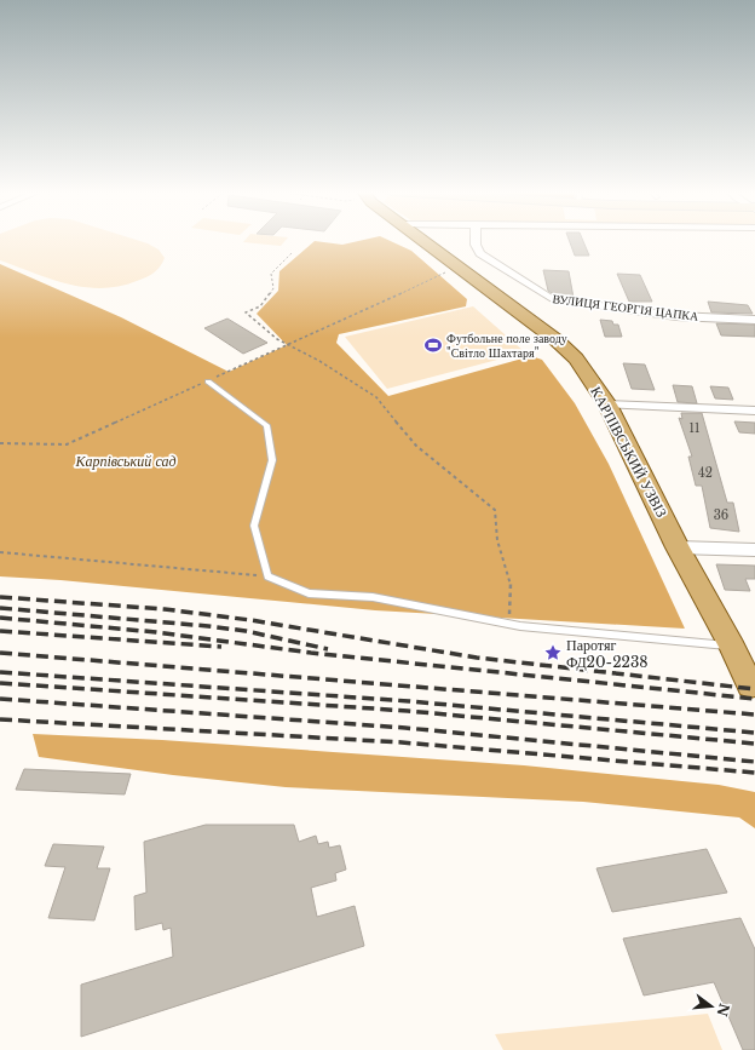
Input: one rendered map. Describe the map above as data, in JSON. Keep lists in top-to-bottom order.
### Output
{
  "streets": {
    "main road": ["КАРПІВСЬКИЙ УЗВІЗ"],
    "street": ["ВУЛИЦЯ ГЕОРГІЯ ЦАПКА"]
  },
  "parks": ["Карпівський сад"],
  "places": {
    "sports": ["Футбольне поле заводу \"Світло Шахтаря\""],
    "place": ["Паротяг ФД20-2238"]
  },
  "house_numbers": ["11", "42", "36"],
  "north": "right"
}
